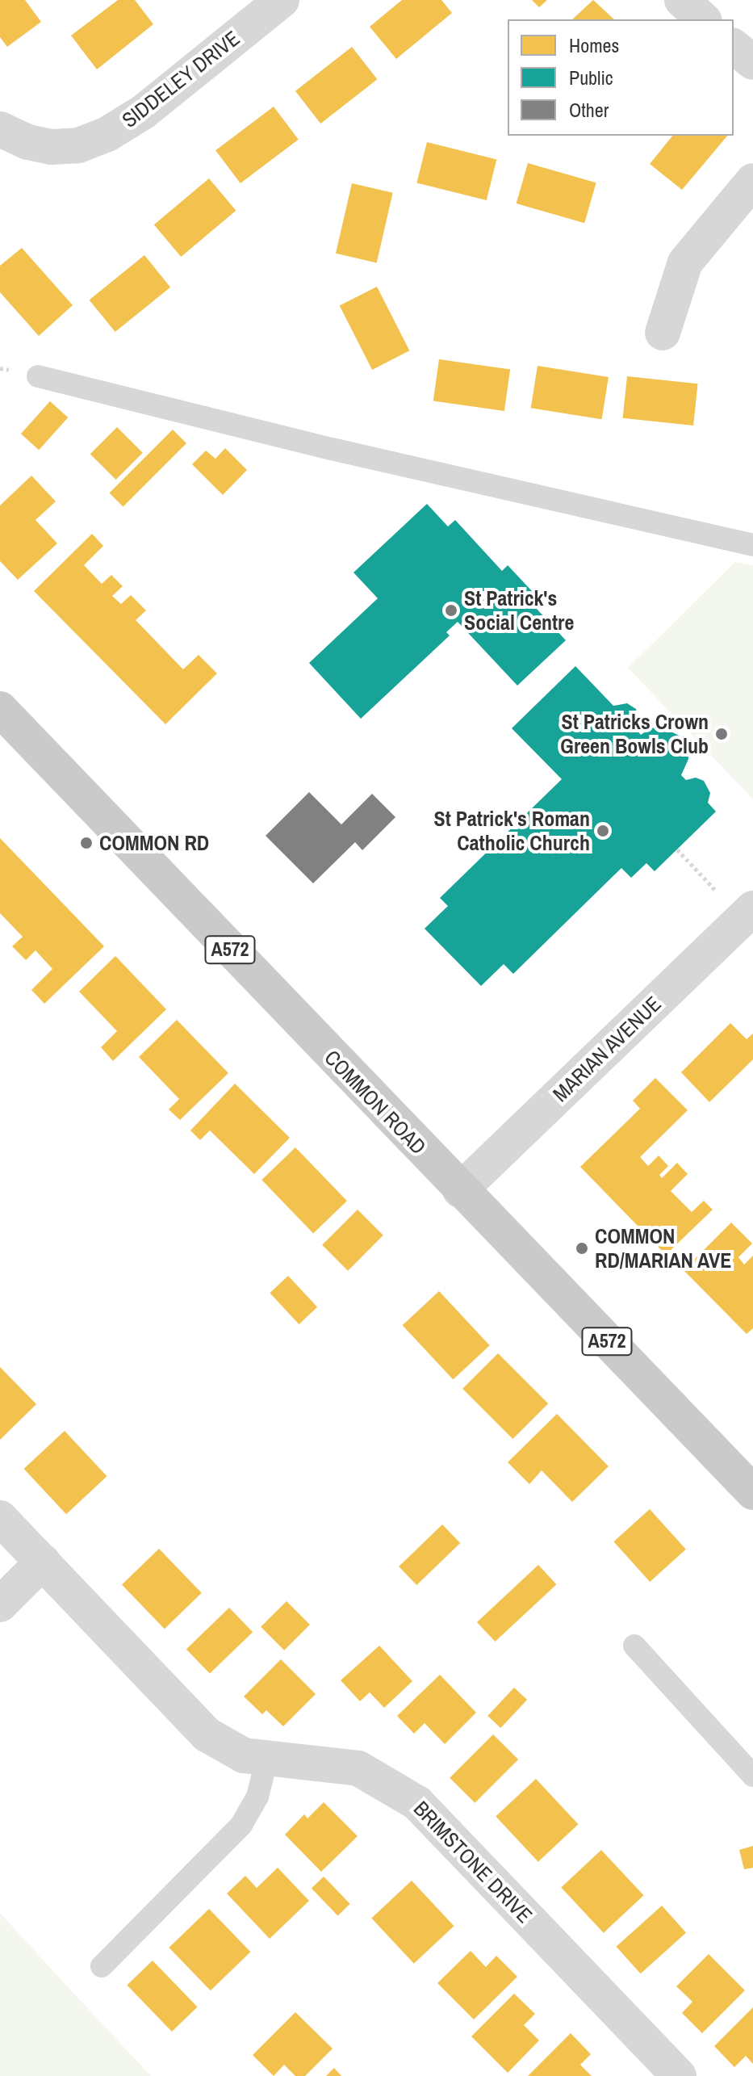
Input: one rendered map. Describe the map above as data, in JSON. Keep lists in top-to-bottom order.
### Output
{
  "streets": {
    "main road": ["A572", "COMMON ROAD"],
    "street": ["SIDDELEY DRIVE", "MARIAN AVENUE", "BRIMSTONE DRIVE"]
  },
  "crossings": [
    ["MARIAN AVENUE", "COMMON ROAD"]
  ],
  "places": [
    "St Patrick's Social Centre",
    "St Patricks Crown Green Bowls Club",
    "St Patrick's Roman Catholic Church",
    "COMMON RD",
    "COMMON RD/MARIAN AVE"
  ],
  "legend": ["Homes", "Public", "Other"]
}
